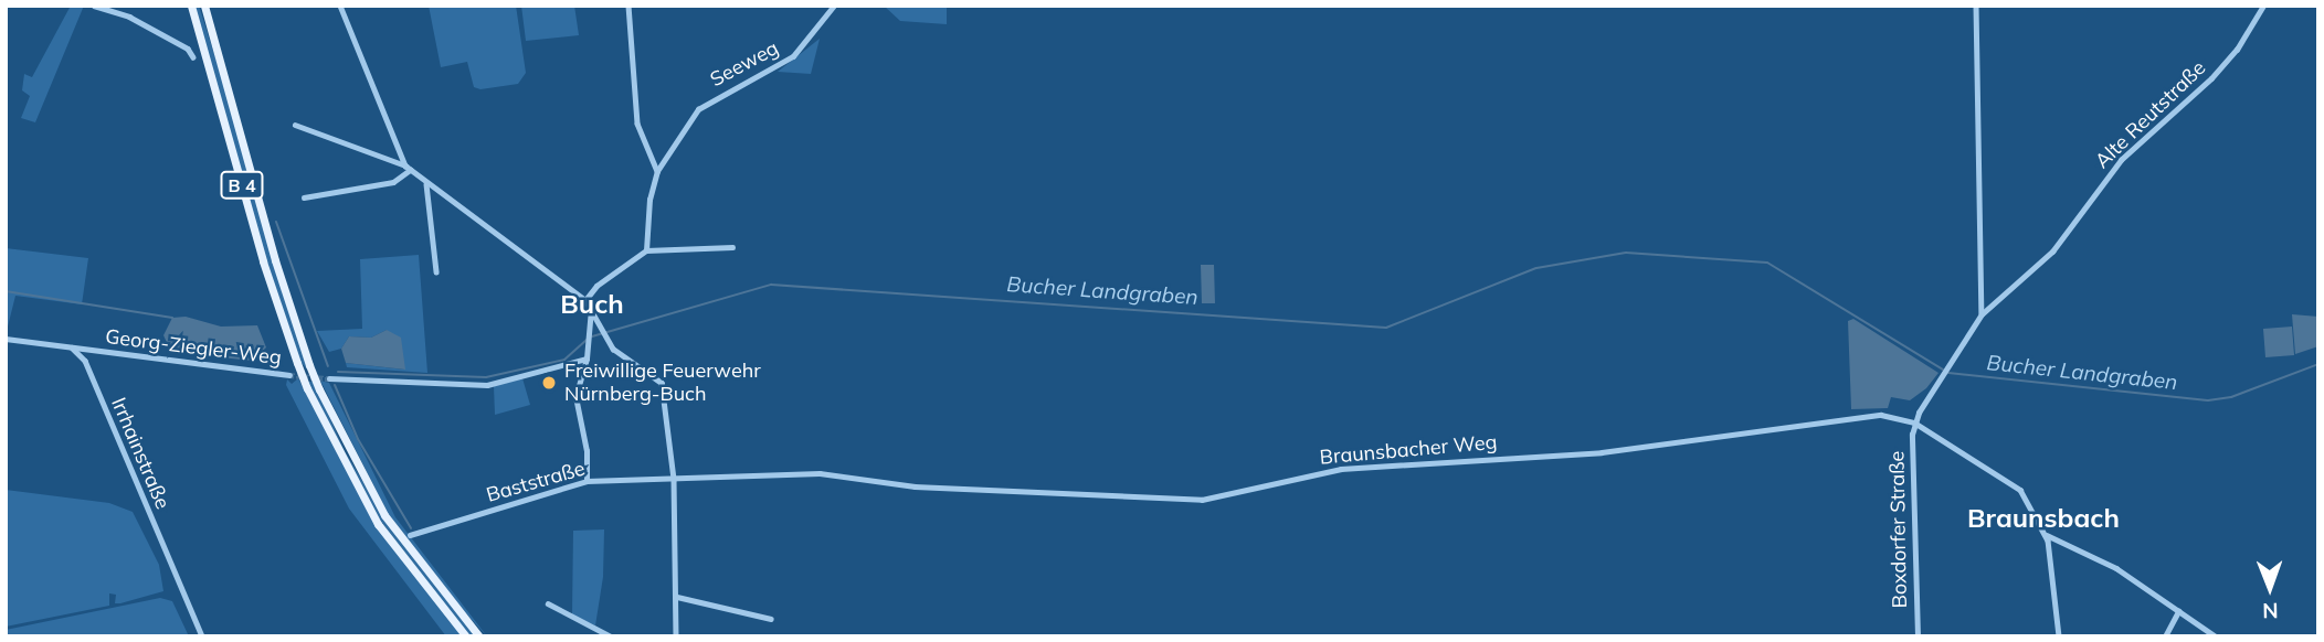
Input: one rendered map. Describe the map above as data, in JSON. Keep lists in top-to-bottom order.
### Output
{
  "streets": {
    "main road": ["B 4"],
    "street": [
      "Seeweg",
      "Alte Reutstraße",
      "Georg-Ziegler-Weg",
      "Braunsbacher Weg",
      "Irrhainstraße",
      "Baststraße",
      "Boxdorfer Straße"
    ]
  },
  "crossings": [
    ["Alte Reutstraße", "Braunsbacher Weg"],
    ["Alte Reutstraße", "Boxdorfer Straße"],
    ["Georg-Ziegler-Weg", "Irrhainstraße"],
    ["Braunsbacher Weg", "Baststraße"],
    ["Braunsbacher Weg", "Boxdorfer Straße"]
  ],
  "districts": ["Buch", "Braunsbach"],
  "water": ["Bucher Landgraben"],
  "places": ["Freiwillige Feuerwehr Nürnberg-Buch"],
  "north": "bottom"
}
